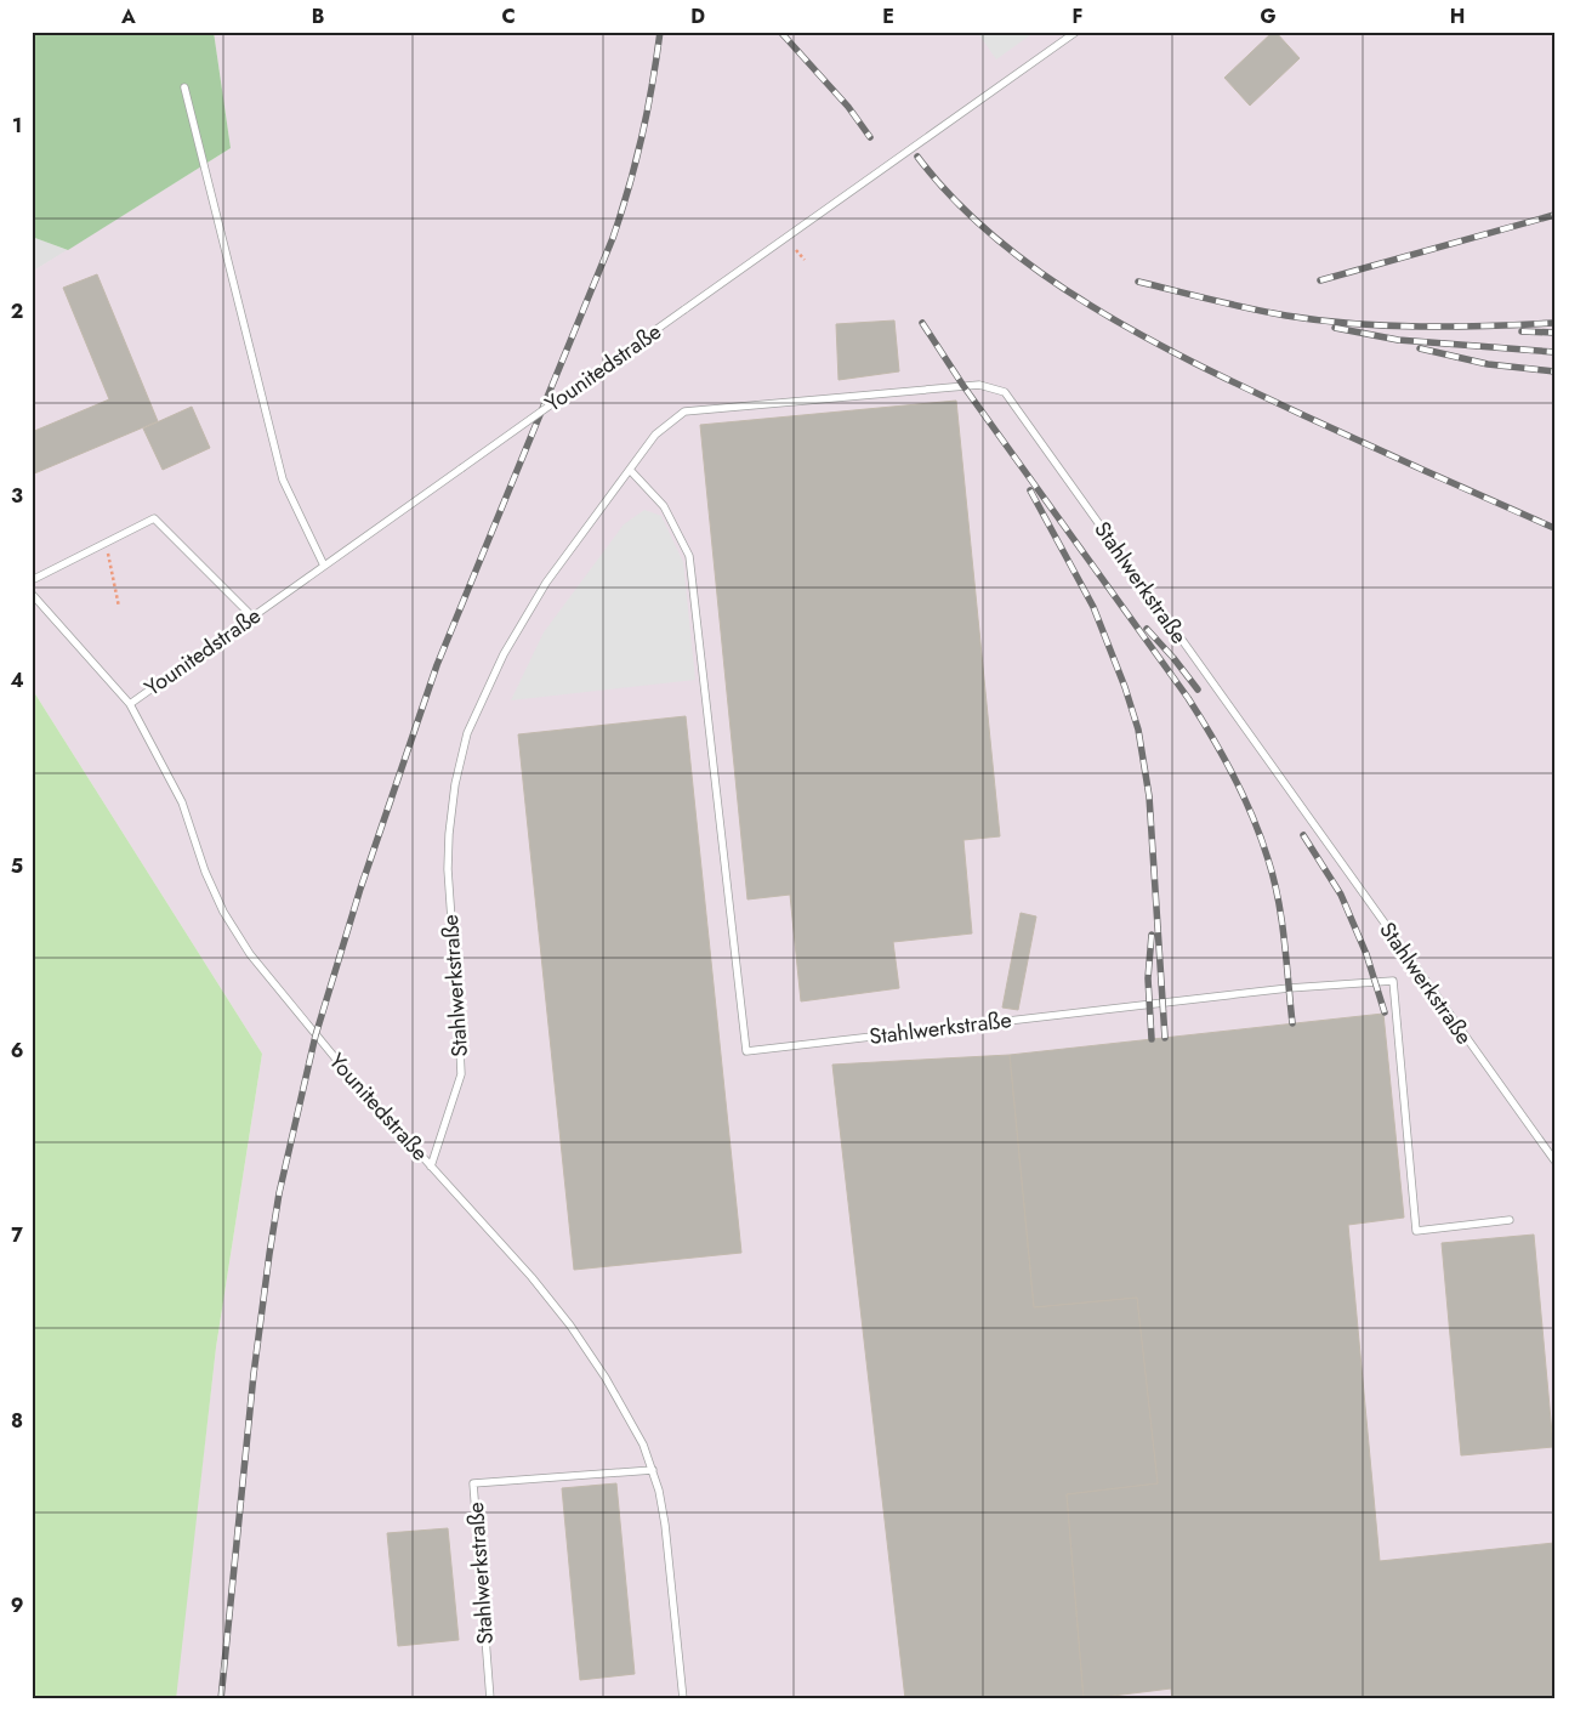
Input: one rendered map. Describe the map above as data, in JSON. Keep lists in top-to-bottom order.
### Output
{
  "streets": {
    "lane": ["Younitedstraße", "Stahlwerkstraße"]
  },
  "crossings": [
    ["Younitedstraße", "Stahlwerkstraße"]
  ],
  "grid": {
    "columns": [
      "A",
      "B",
      "C",
      "D",
      "E",
      "F",
      "G",
      "H"
    ],
    "rows": [
      "1",
      "2",
      "3",
      "4",
      "5",
      "6",
      "7",
      "8",
      "9"
    ]
  }
}
